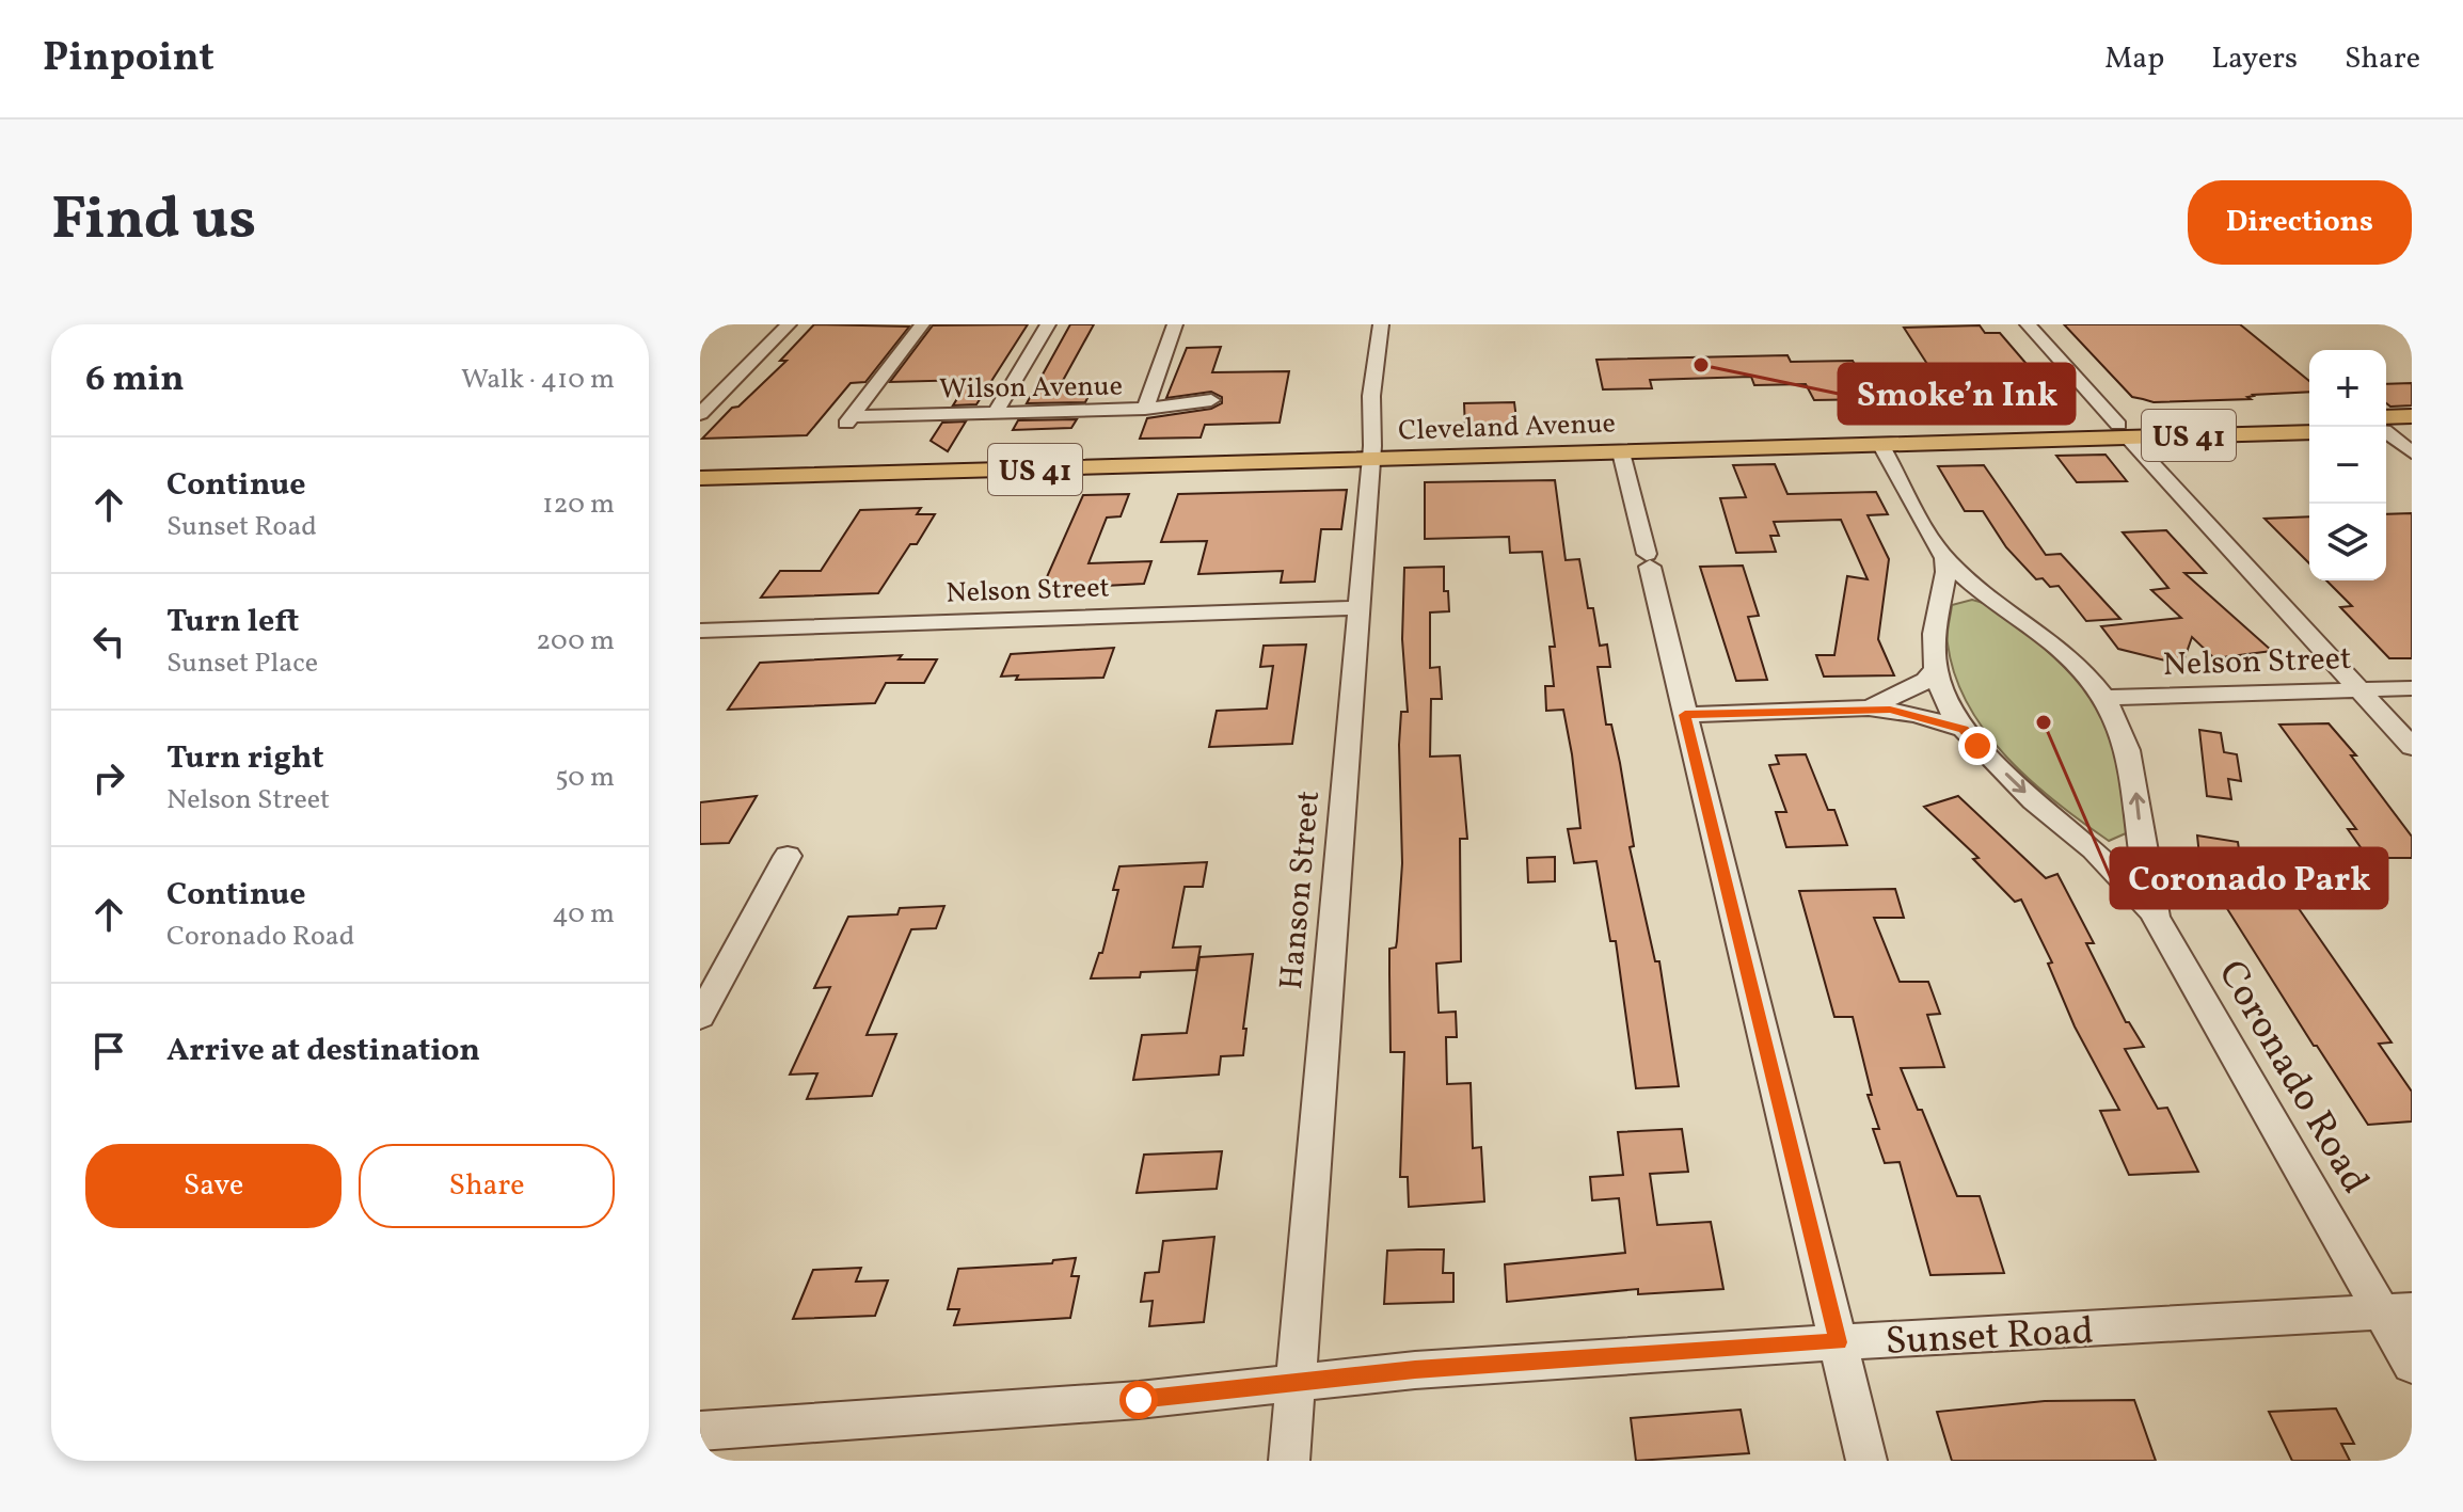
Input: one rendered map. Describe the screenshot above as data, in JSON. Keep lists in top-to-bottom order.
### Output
{
  "streets": {
    "main road": ["Cleveland Avenue", "US 41"],
    "street": [
      "Wilson Avenue",
      "Nelson Street",
      "Hanson Street",
      "Coronado Road",
      "Sunset Road"
    ]
  },
  "crossings": [
    ["Cleveland Avenue", "Hanson Street"],
    ["Cleveland Avenue", "Coronado Road"],
    ["Nelson Street", "Hanson Street"],
    ["Nelson Street", "Coronado Road"],
    ["Hanson Street", "Sunset Road"],
    ["Coronado Road", "Sunset Road"]
  ],
  "places": ["Smoke’n Ink", "Coronado Park"],
  "page": {
    "header": "Pinpoint",
    "nav": ["Map", "Layers", "Share"],
    "title": "Find us",
    "buttons": [
      "Directions",
      ["Save", "Share"]
    ],
    "heading": ["6 min", "Walk · 410 m"],
    "map_buttons": ["+", "−"],
    "list": [
      ["Continue", "Sunset Road", "120 m"],
      ["Turn left", "Sunset Place", "200 m"],
      ["Turn right", "Nelson Street", "50 m"],
      ["Continue", "Coronado Road", "40 m"],
      "Arrive at destination"
    ]
  }
}
